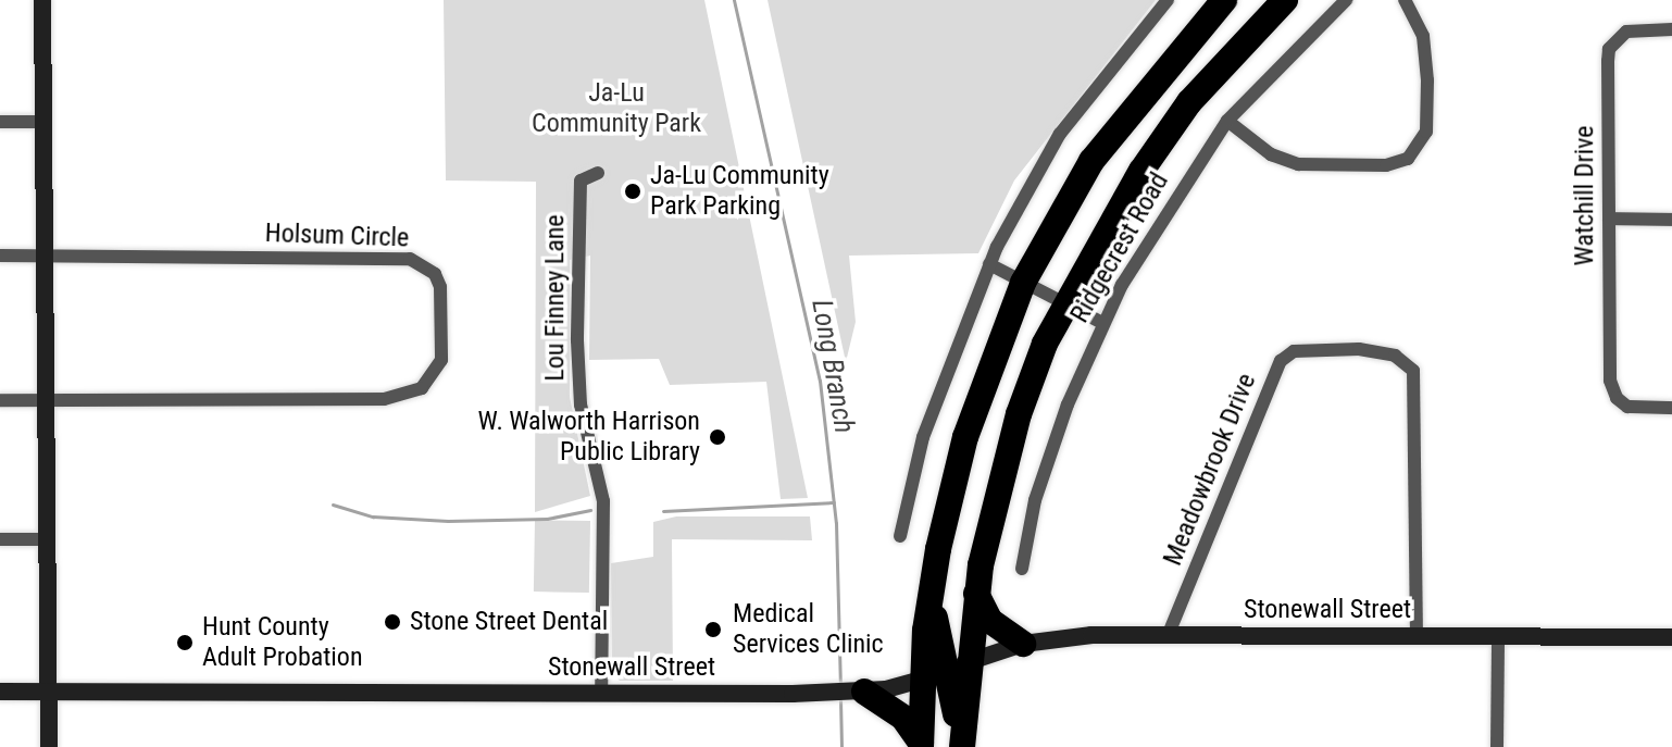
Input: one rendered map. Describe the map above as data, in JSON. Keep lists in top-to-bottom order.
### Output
{
  "streets": {
    "street": [
      "Watchill Drive",
      "Holsum Circle",
      "Ridgecrest Road",
      "Lou Finney Lane",
      "Meadowbrook Drive",
      "Stonewall Street"
    ]
  },
  "crossings": [
    ["Lou Finney Lane", "Stonewall Street"],
    ["Meadowbrook Drive", "Stonewall Street"]
  ],
  "water": ["Long Branch"],
  "parks": ["Ja-Lu Community Park"],
  "places": [
    "Ja-Lu Community Park Parking",
    "W. Walworth Harrison Public Library",
    "Stone Street Dental",
    "Medical Services Clinic",
    "Hunt County Adult Probation"
  ]
}
